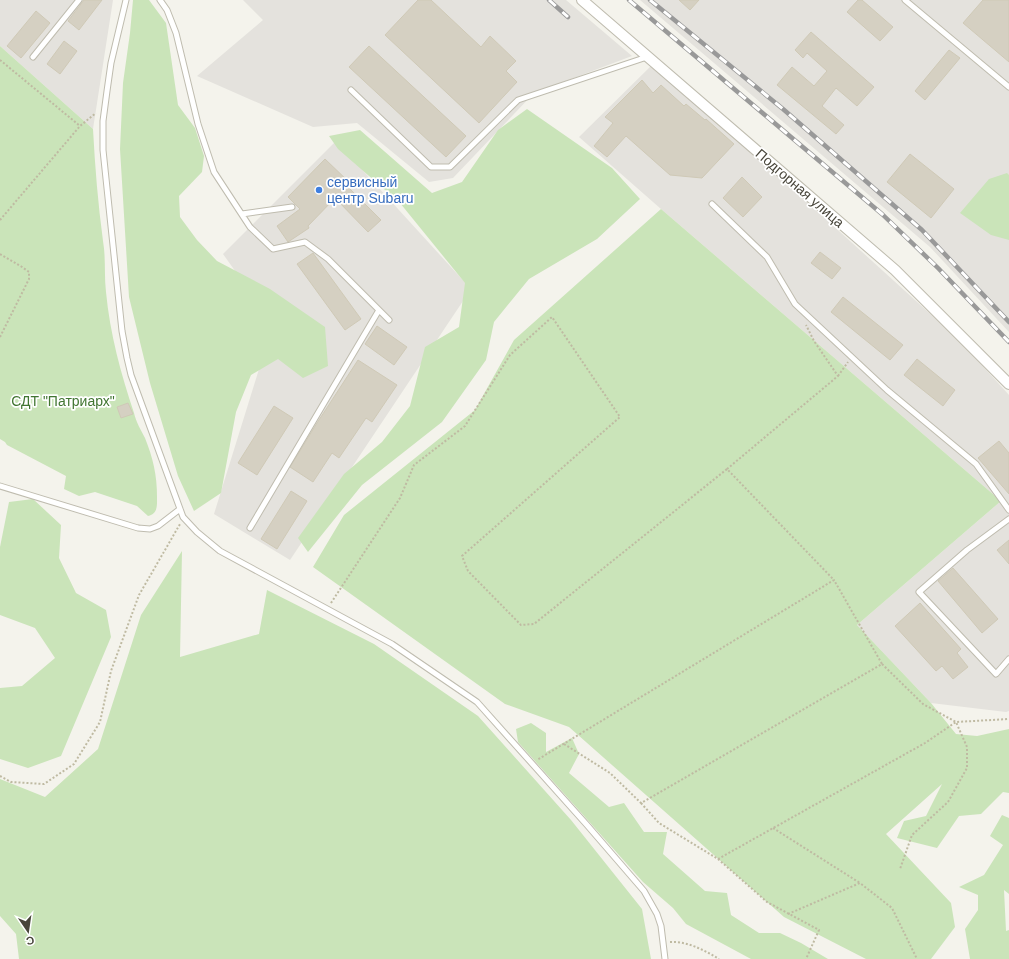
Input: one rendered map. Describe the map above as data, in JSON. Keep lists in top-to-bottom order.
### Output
{
  "streets": {
    "street": ["Подгорная улица"]
  },
  "parks": ["СДТ \"Патриарх\""],
  "places": ["сервисный центр Subaru"],
  "north": "bottom"
}
